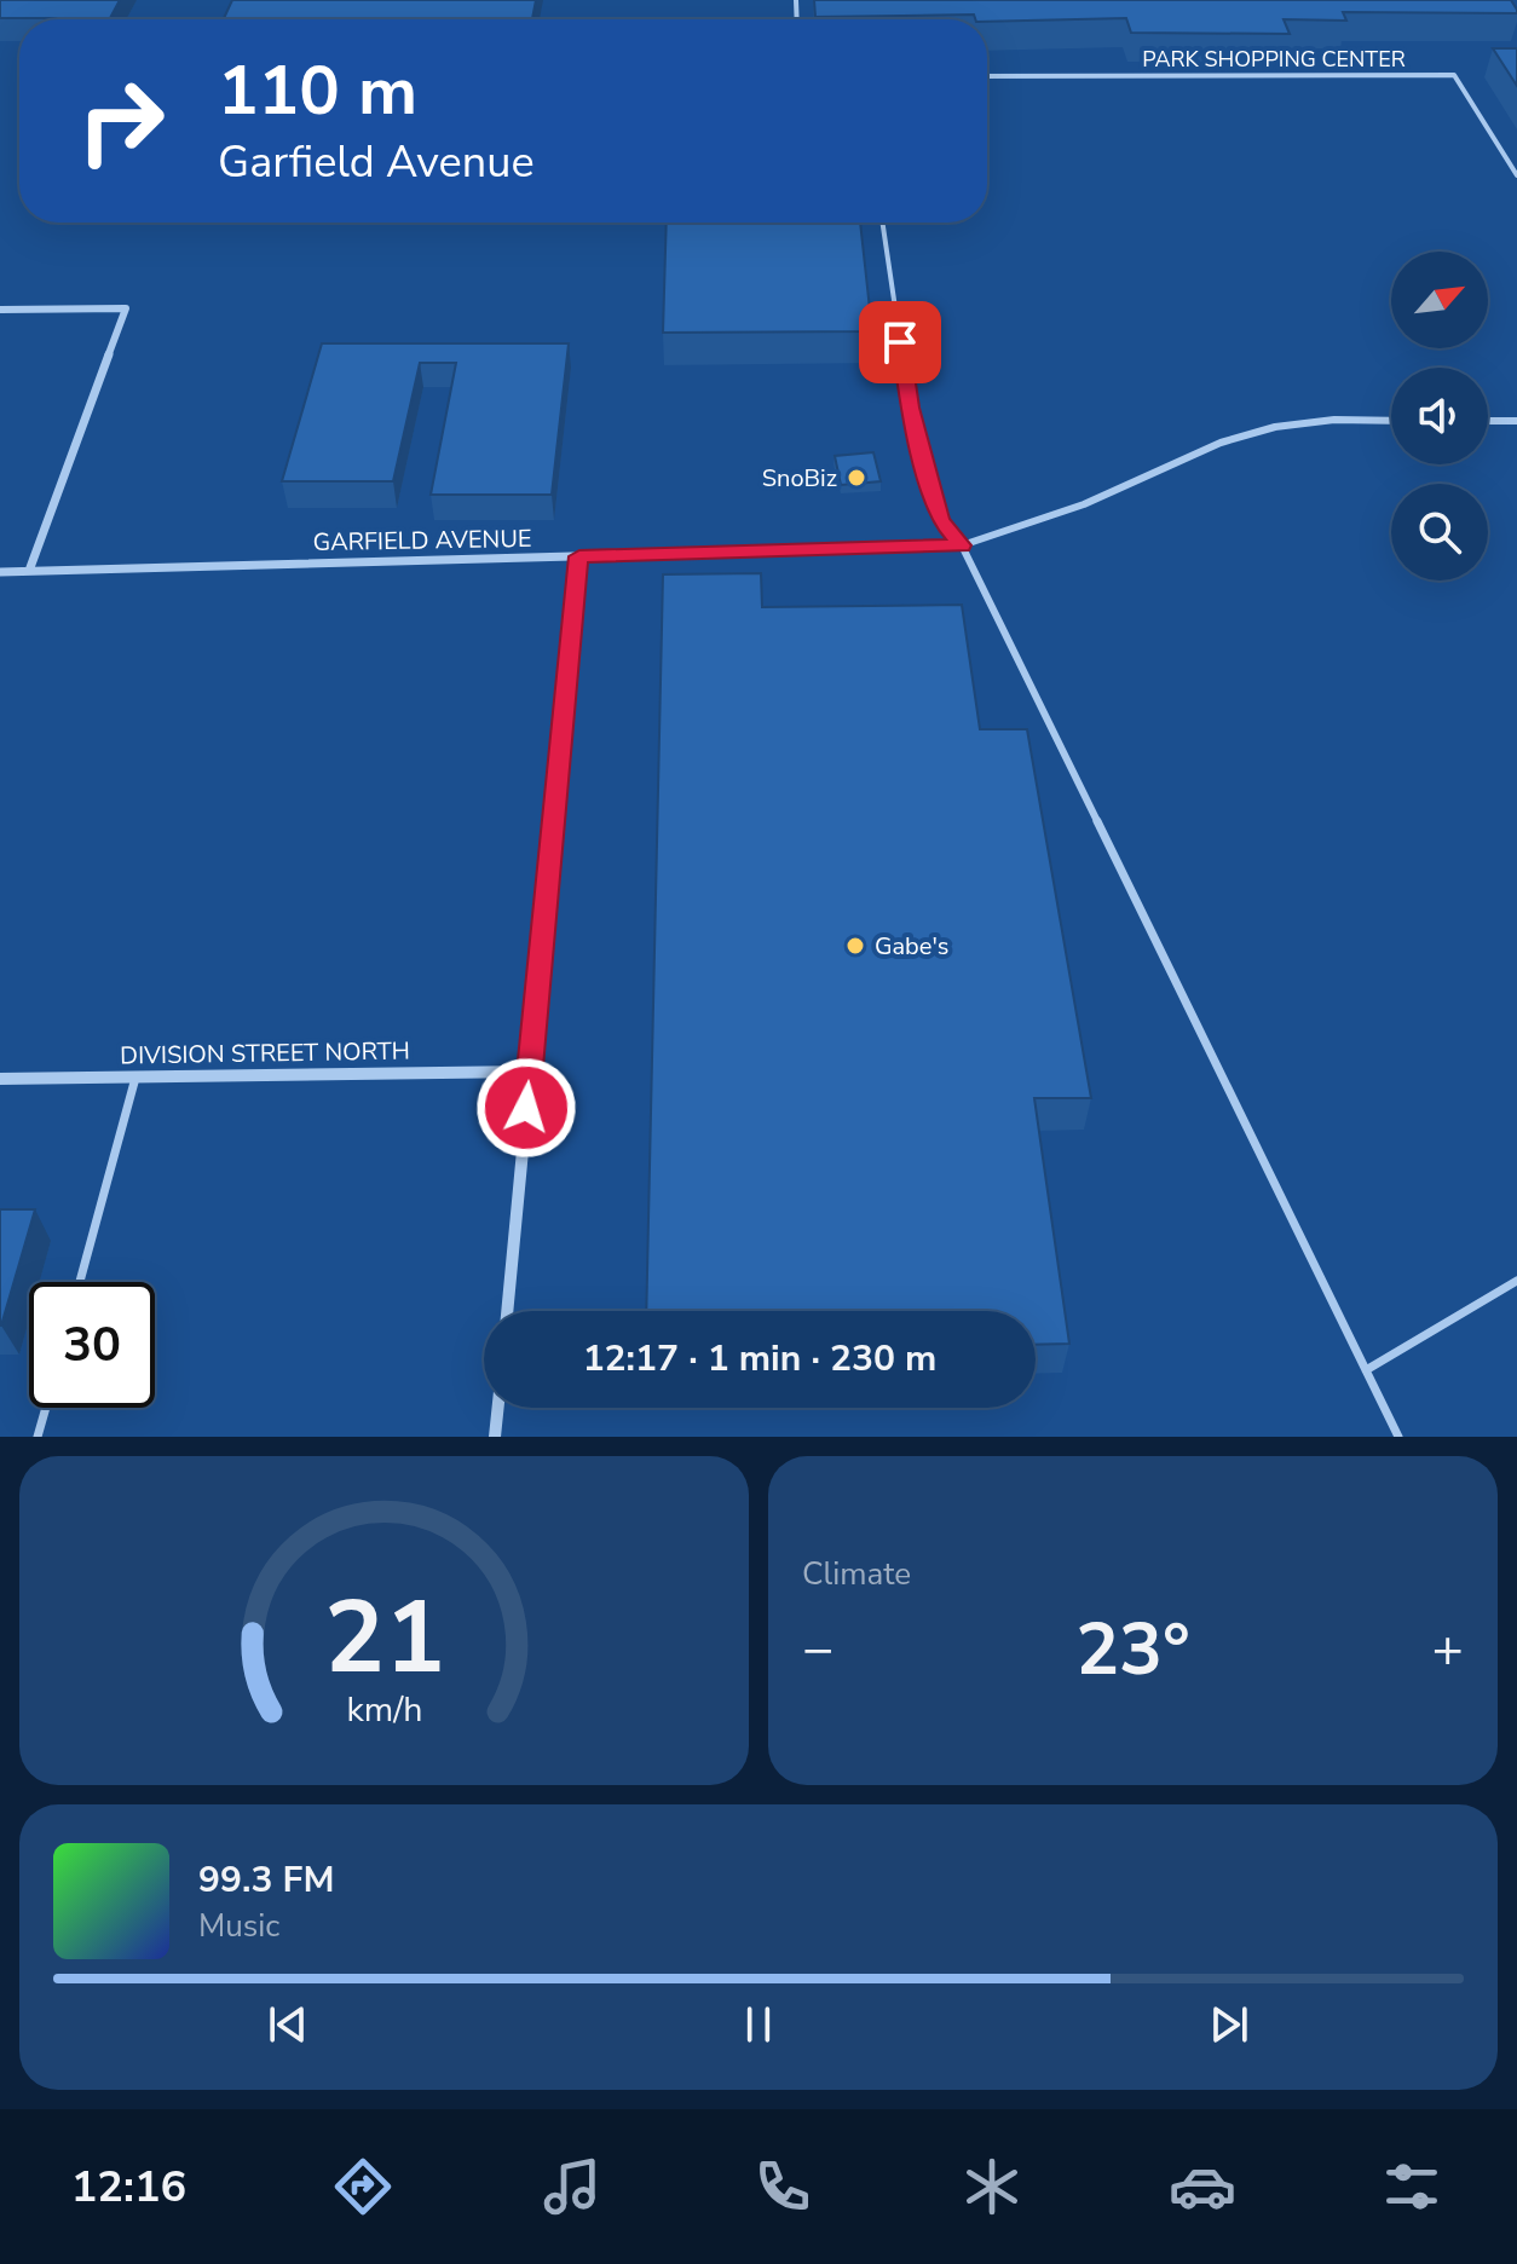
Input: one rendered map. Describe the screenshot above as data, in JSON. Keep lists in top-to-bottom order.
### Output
{
  "streets": {
    "street": ["GARFIELD AVENUE", "DIVISION STREET NORTH"],
    "lane": ["PARK SHOPPING CENTER"]
  },
  "places": ["SnoBiz", "Gabe's"],
  "north": "top right",
  "page": {
    "turn": ["110 m", "Garfield Avenue"],
    "limit": "30",
    "trip": "12:17 · 1 min · 230 m",
    "tile": "Climate",
    "heat": ["−", "23°", "+"],
    "song": ["99.3 FM", "Music"],
    "tabs": "12:16",
    "gauge": ["21", "km/h"]
  }
}
